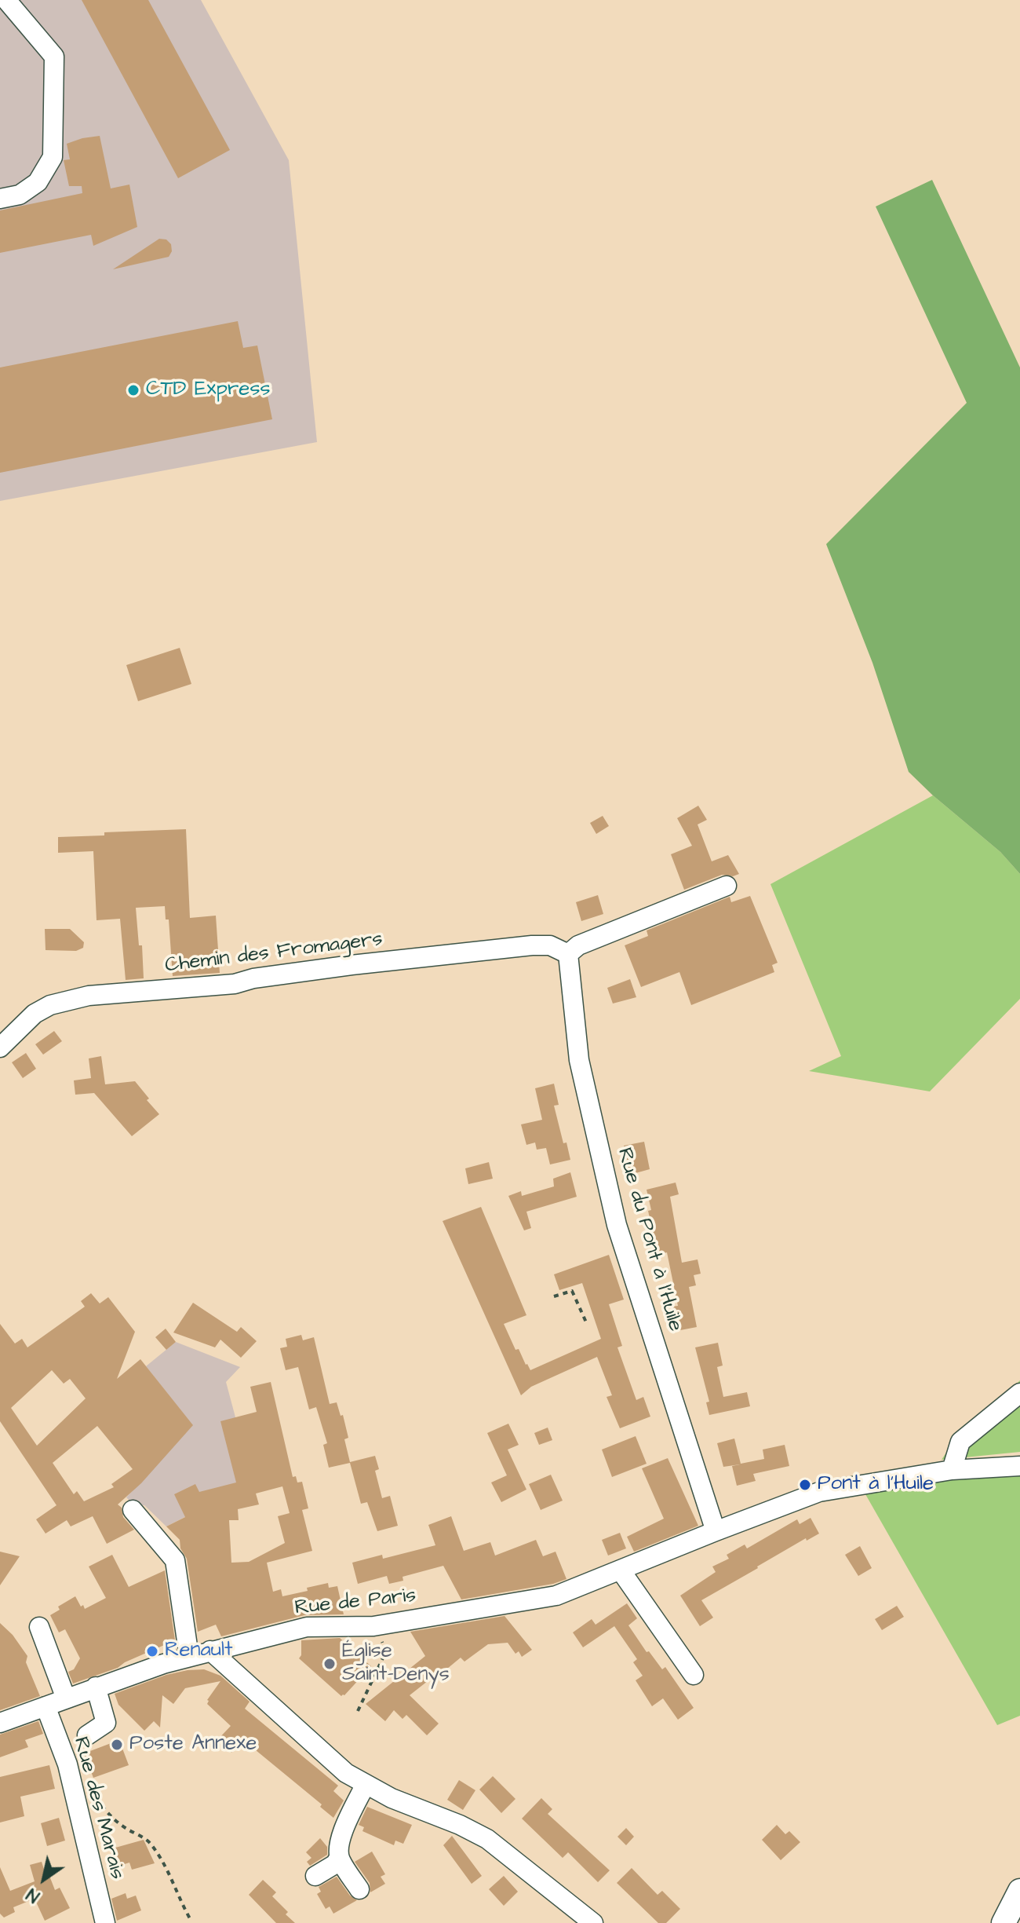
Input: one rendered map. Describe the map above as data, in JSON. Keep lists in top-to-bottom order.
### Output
{
  "streets": {
    "street": [
      "Chemin des Fromagers",
      "Rue du Pont à l'Huile",
      "Rue de Paris",
      "Rue des Marais"
    ]
  },
  "crossings": [
    ["Chemin des Fromagers", "Rue du Pont à l'Huile"],
    ["Rue du Pont à l'Huile", "Rue de Paris"],
    ["Rue de Paris", "Rue des Marais"]
  ],
  "places": [
    "CTD Express",
    "Pont à l'Huile",
    "Renault",
    "Église Saint-Denys",
    "Poste Annexe"
  ],
  "north": "bottom left"
}
